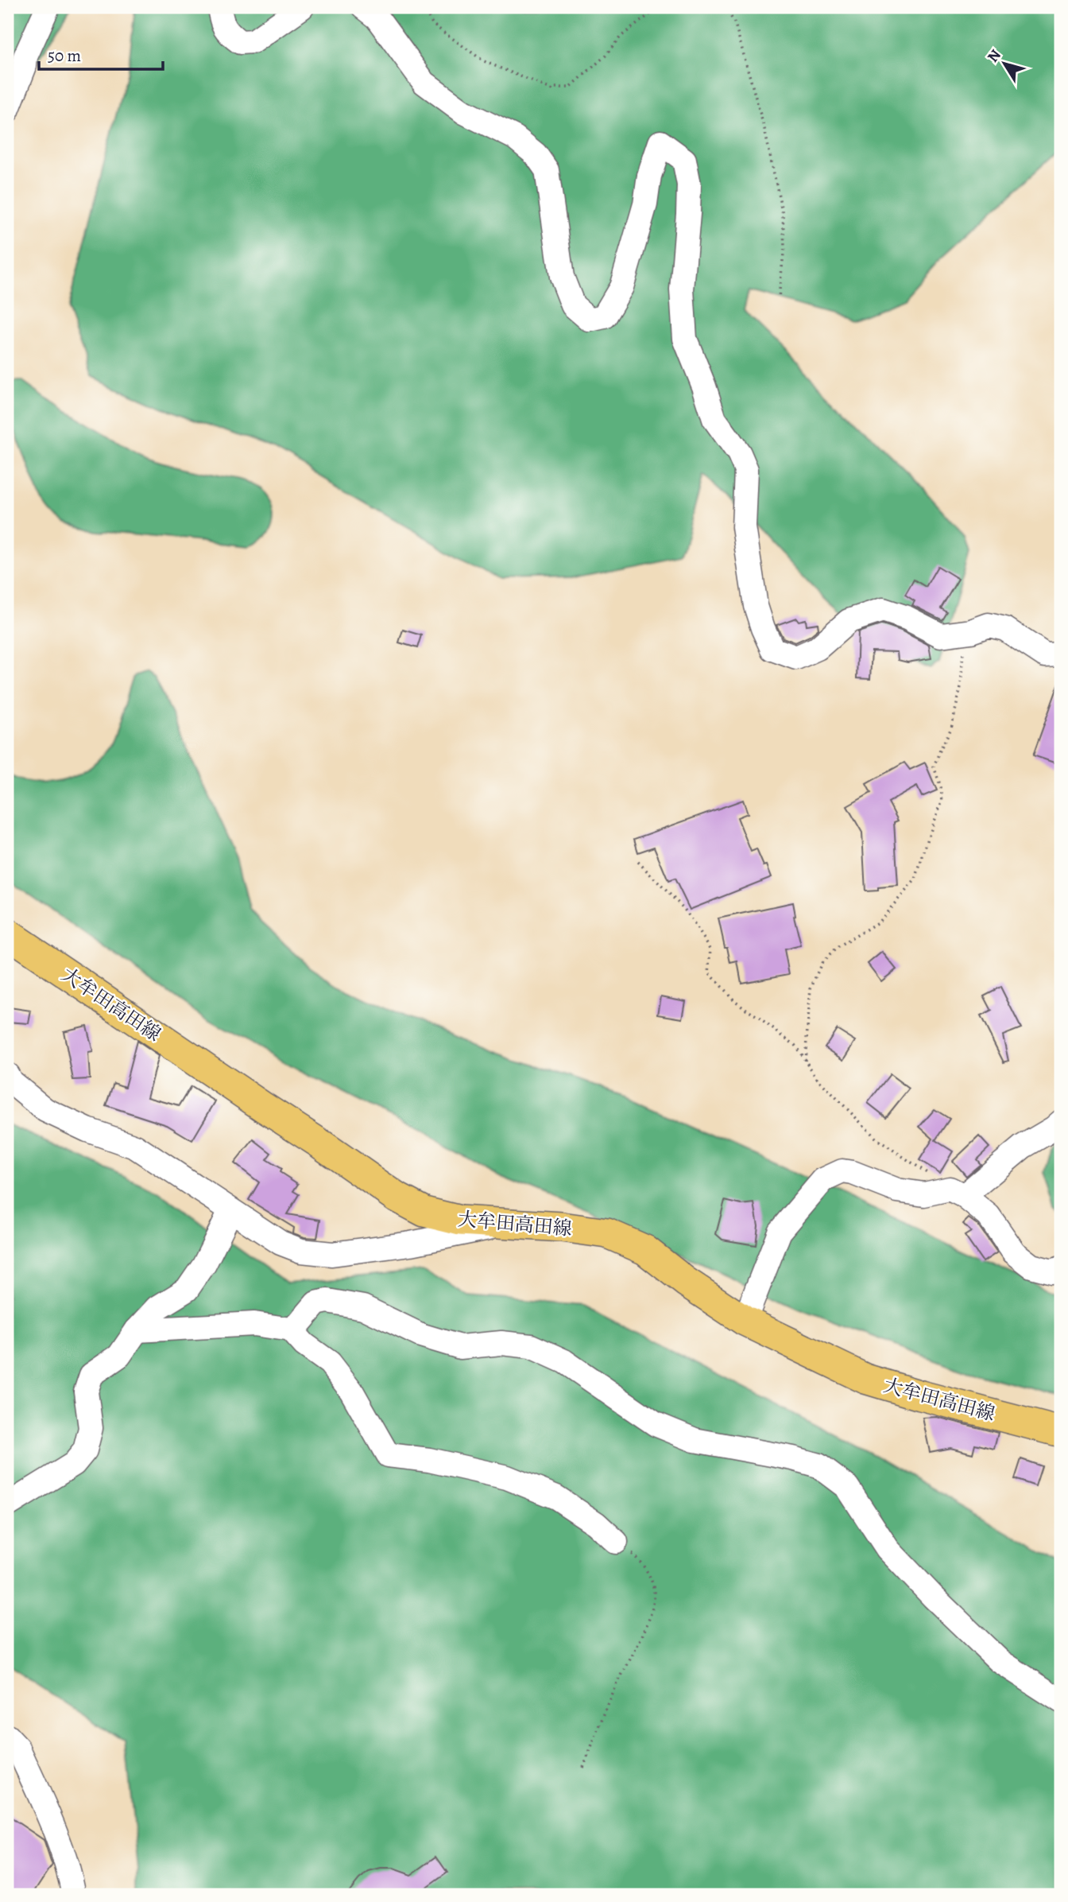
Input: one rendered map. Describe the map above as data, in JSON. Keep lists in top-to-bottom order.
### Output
{
  "streets": {
    "main road": ["大牟田高田線"]
  },
  "scale_bar": "50 m",
  "north": "top left"
}
